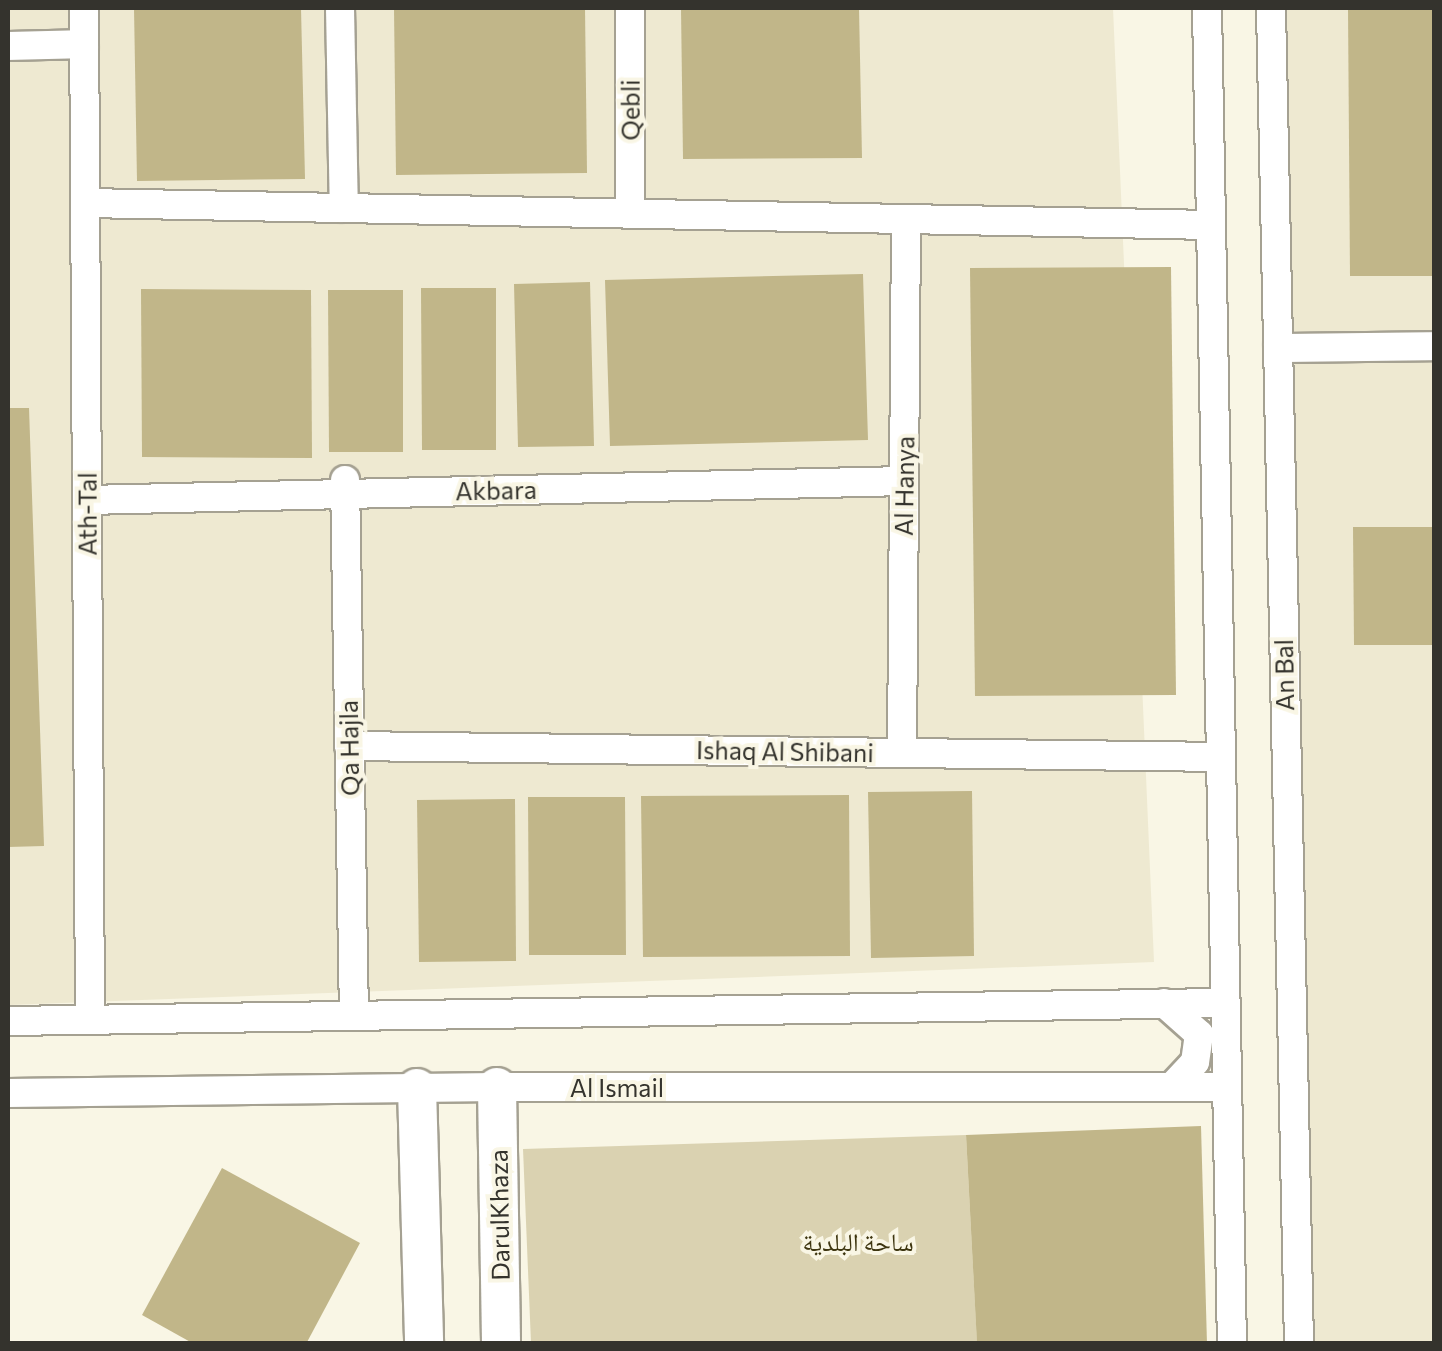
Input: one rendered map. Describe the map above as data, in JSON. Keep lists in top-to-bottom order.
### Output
{
  "streets": {
    "street": [
      "Qebli",
      "Al Hanya",
      "Akbara",
      "Ath-Tal",
      "An Bal",
      "Qa Hajla",
      "Ishaq Al Shibani",
      "Al Ismail",
      "DarulKhaza"
    ]
  },
  "crossings": [
    ["Al Hanya", "Akbara"],
    ["Al Hanya", "Ishaq Al Shibani"],
    ["Akbara", "Ath-Tal"],
    ["Akbara", "Qa Hajla"],
    ["Qa Hajla", "Ishaq Al Shibani"],
    ["Al Ismail", "DarulKhaza"]
  ],
  "parks": ["ساحة البلدية"]
}
